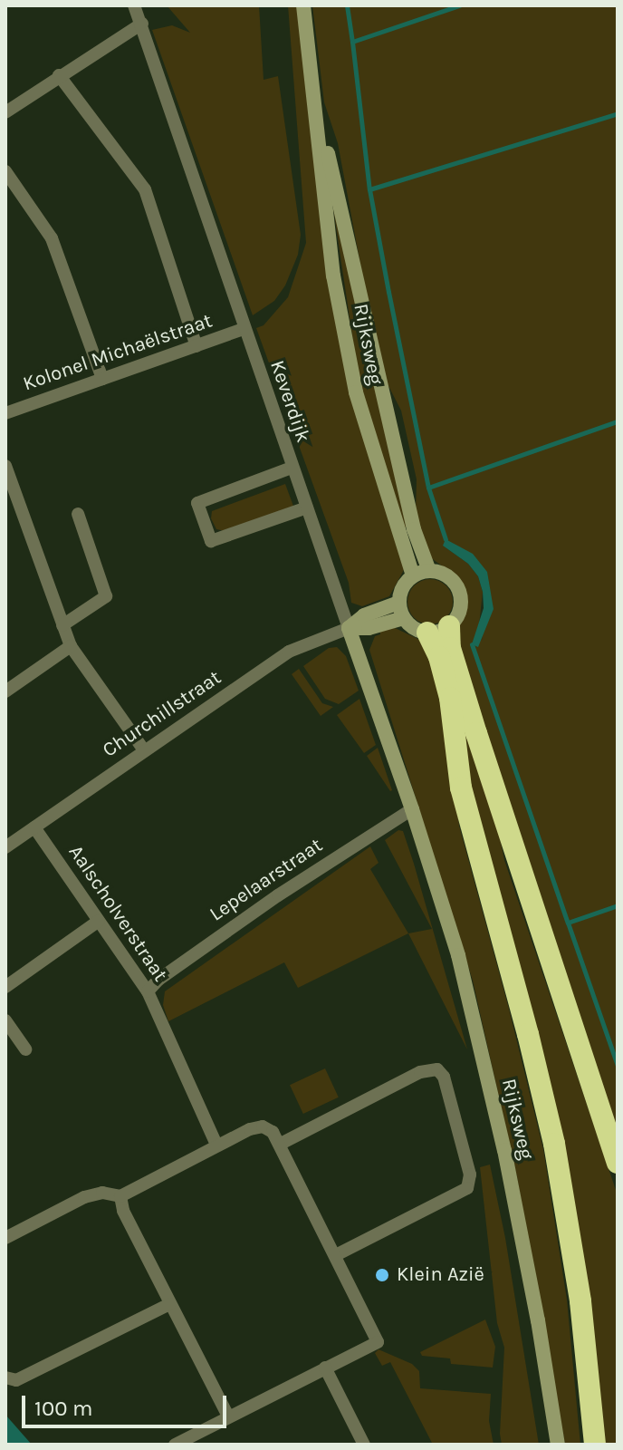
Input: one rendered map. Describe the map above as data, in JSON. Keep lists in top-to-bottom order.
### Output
{
  "streets": {
    "main road": ["Rijksweg", "Keverdijk", "Churchillstraat"],
    "street": ["Kolonel Michaëlstraat", "Lepelaarstraat", "Aalscholverstraat"]
  },
  "crossings": [
    ["Rijksweg", "Keverdijk"],
    ["Rijksweg", "Churchillstraat"],
    ["Rijksweg", "Lepelaarstraat"],
    ["Kolonel Michaëlstraat", "Keverdijk"],
    ["Keverdijk", "Churchillstraat"],
    ["Keverdijk", "Lepelaarstraat"],
    ["Churchillstraat", "Aalscholverstraat"],
    ["Lepelaarstraat", "Aalscholverstraat"]
  ],
  "places": ["Klein Azië"],
  "scale_bar": "100 m"
}
